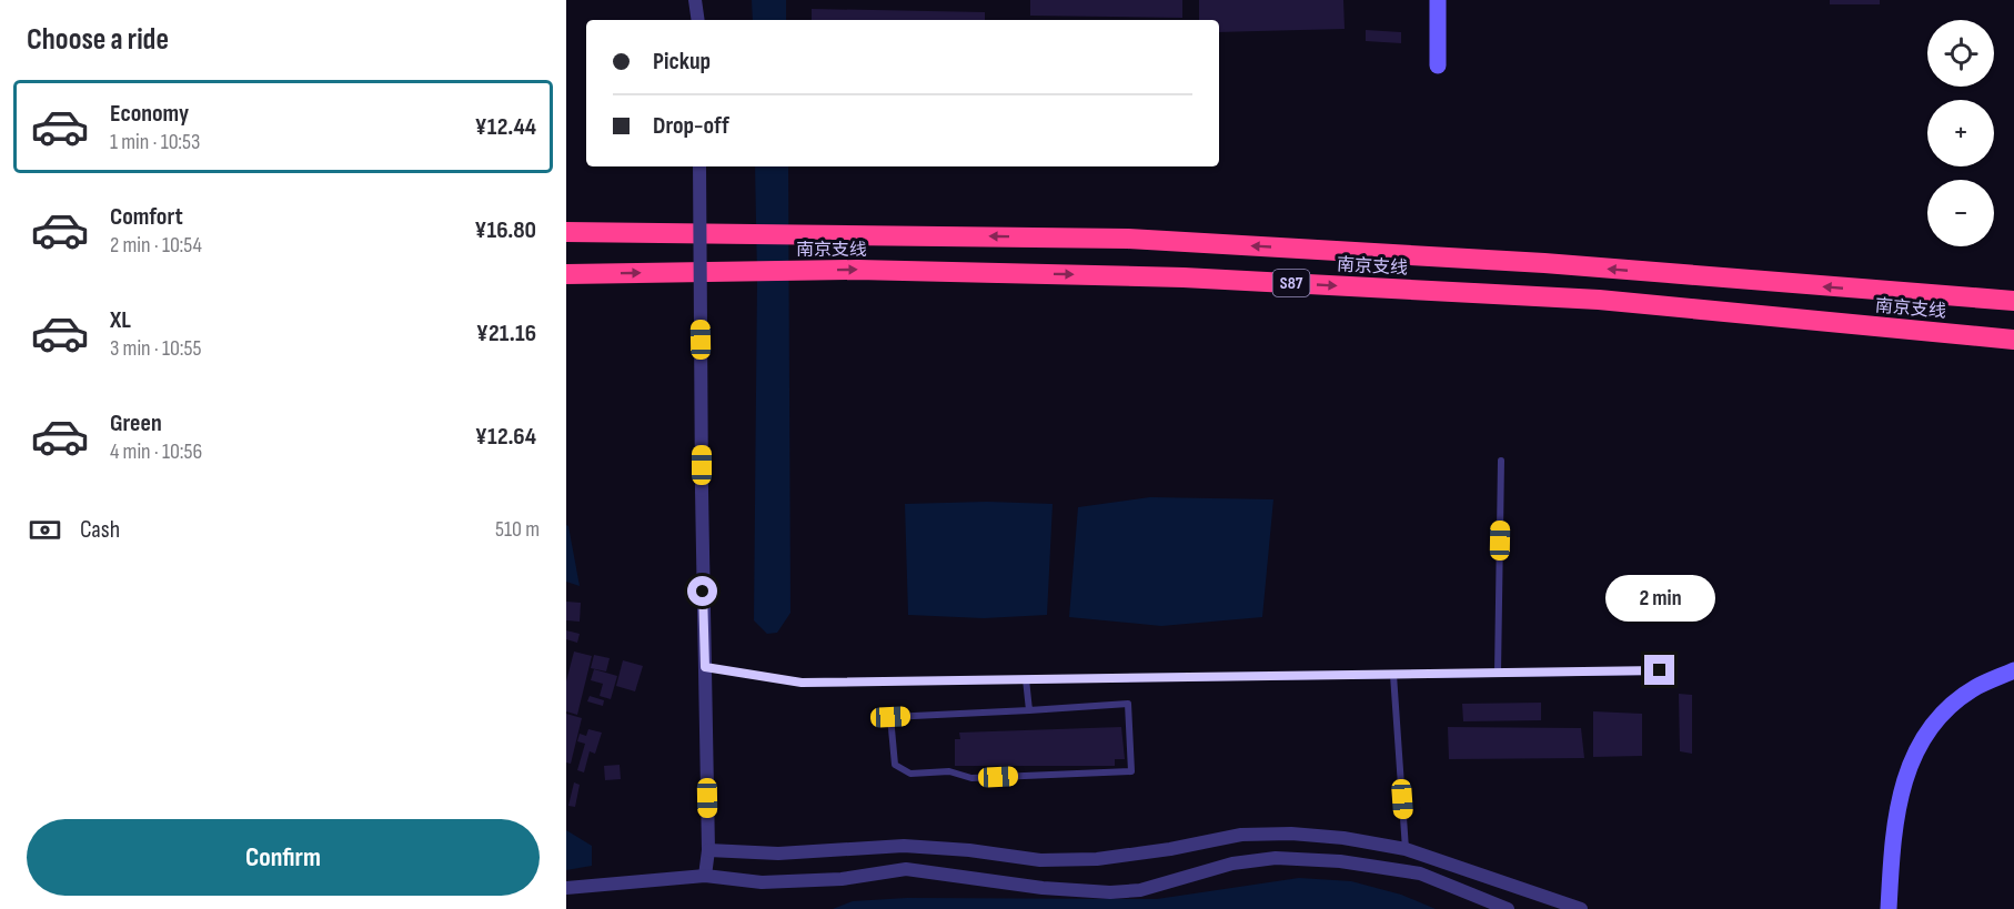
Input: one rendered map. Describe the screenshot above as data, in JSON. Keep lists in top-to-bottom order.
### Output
{
  "streets": {
    "highway": ["南京支线", "S87"]
  },
  "page": {
    "heading": "Choose a ride",
    "map_buttons": ["+", "−"],
    "banner": ["Pickup", "Drop-off"],
    "list": [
      {
        "name": "Economy",
        "note": "1 min · 10:53",
        "value": "¥12.44"
      },
      {
        "name": "Comfort",
        "note": "2 min · 10:54",
        "value": "¥16.80"
      },
      {
        "name": "XL",
        "note": "3 min · 10:55",
        "value": "¥21.16"
      },
      {
        "name": "Green",
        "note": "4 min · 10:56",
        "value": "¥12.64"
      }
    ],
    "pay": ["Cash", "510 m"],
    "bubble": "2 min",
    "buttons": "Confirm"
  }
}
